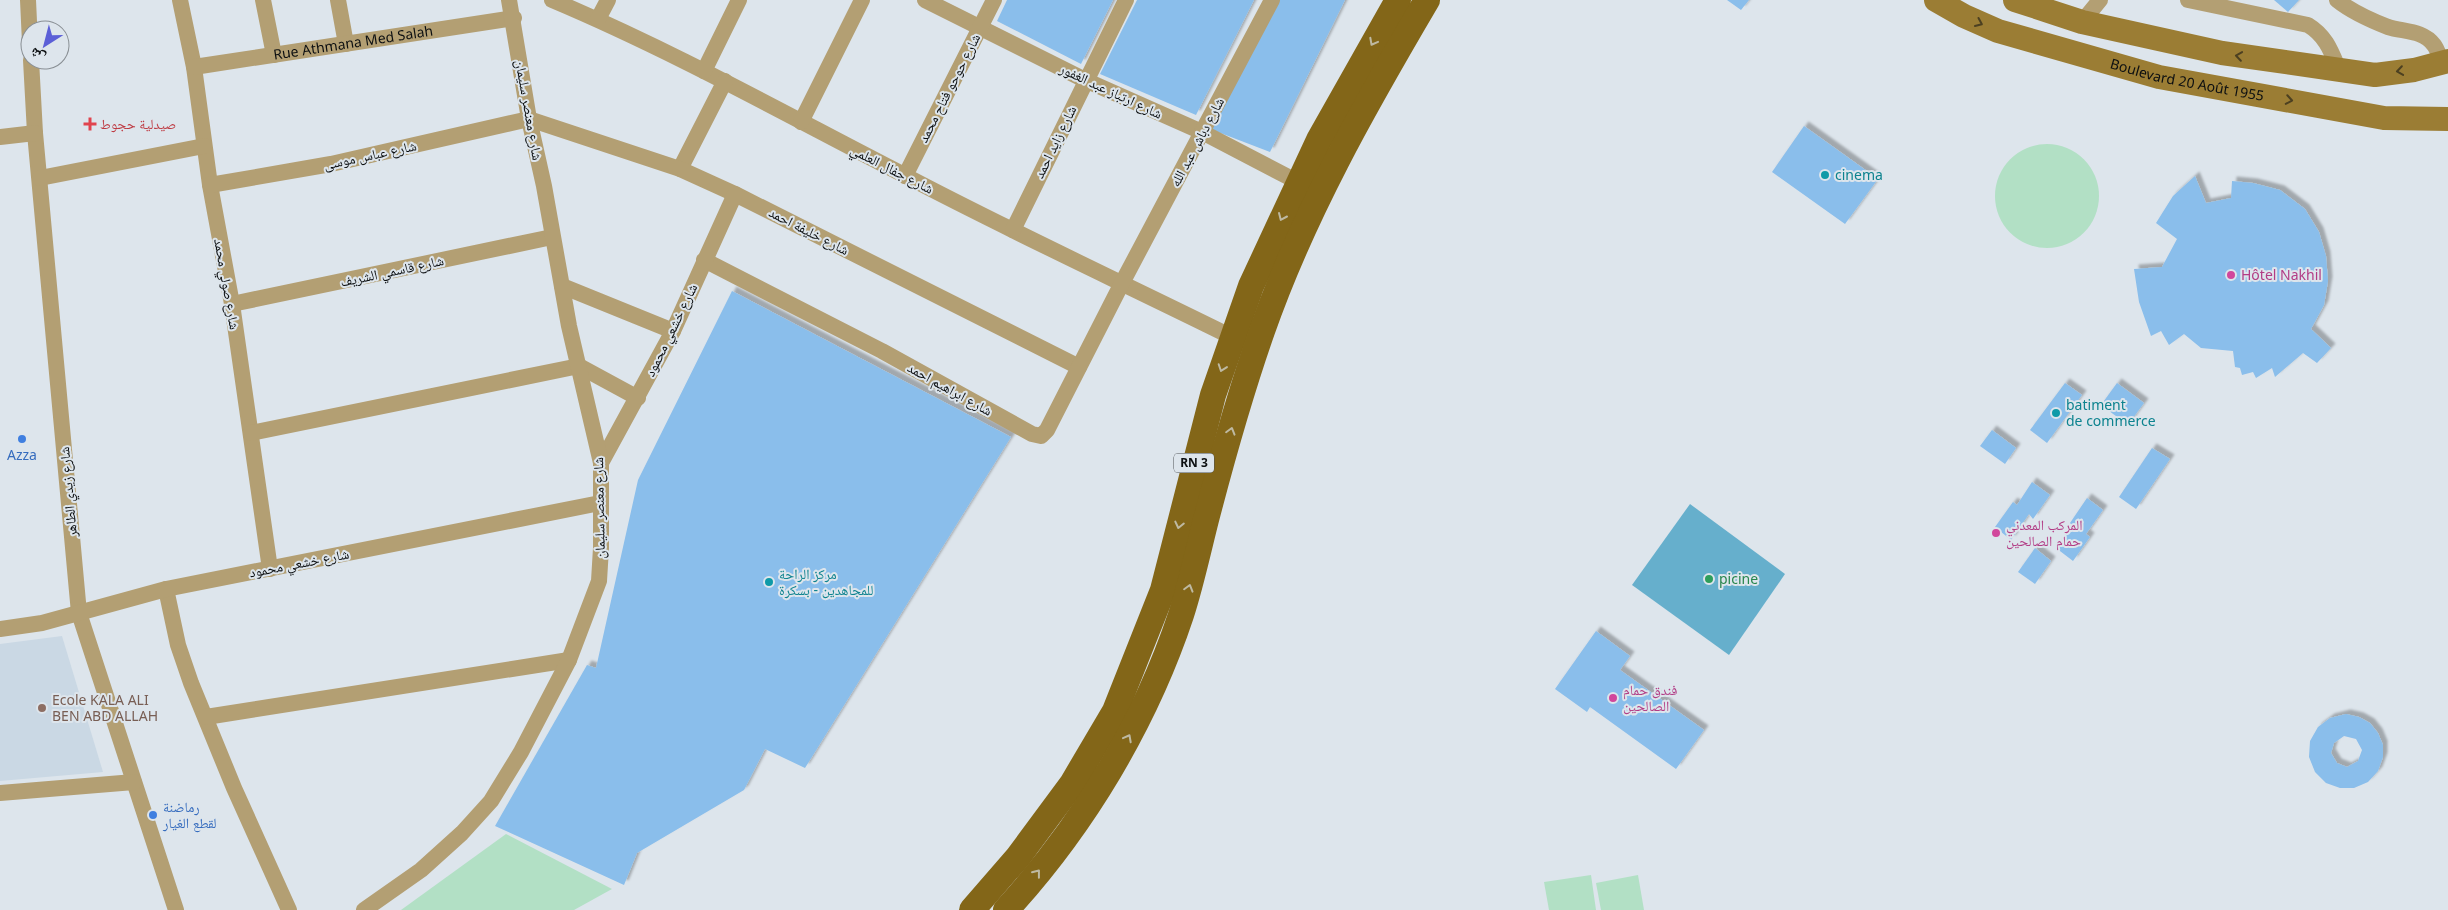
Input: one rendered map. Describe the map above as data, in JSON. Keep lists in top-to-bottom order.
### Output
{
  "streets": {
    "main road": ["RN 3"],
    "street": [
      "Rue Athmana Med Salah",
      "Boulevard 20 Août 1955",
      "شارع حوحو فتاح محمد",
      "شارع ارتباز عبد الغفور",
      "شارع معنصر سليمان",
      "شارع زايد احمد",
      "شارع دباش عبد الله",
      "شارع عباس موسى",
      "شارع جفال العلمي",
      "شارع خليفة احمد",
      "شارع قاسمي الشريف",
      "شارع صولي محمد",
      "شارع خشعي محمود",
      "شارع ابراهيم احمد",
      "شارع زيدي الطاهر"
    ]
  },
  "crossings": [
    ["Rue Athmana Med Salah", "شارع معنصر سليمان"],
    ["Rue Athmana Med Salah", "شارع صولي محمد"],
    ["شارع حوحو فتاح محمد", "شارع ارتباز عبد الغفور"],
    ["شارع حوحو فتاح محمد", "شارع جفال العلمي"],
    ["شارع ارتباز عبد الغفور", "شارع زايد احمد"],
    ["شارع ارتباز عبد الغفور", "شارع دباش عبد الله"],
    ["شارع ارتباز عبد الغفور", "RN 3"],
    ["شارع معنصر سليمان", "شارع عباس موسى"],
    ["شارع معنصر سليمان", "شارع خليفة احمد"],
    ["شارع معنصر سليمان", "شارع قاسمي الشريف"],
    ["شارع معنصر سليمان", "شارع خشعي محمود"],
    ["شارع زايد احمد", "شارع جفال العلمي"],
    ["شارع دباش عبد الله", "شارع جفال العلمي"],
    ["شارع دباش عبد الله", "شارع ابراهيم احمد"],
    ["شارع عباس موسى", "شارع خليفة احمد"],
    ["شارع عباس موسى", "شارع صولي محمد"],
    ["شارع جفال العلمي", "شارع ابراهيم احمد"],
    ["شارع جفال العلمي", "RN 3"],
    ["شارع خليفة احمد", "شارع خشعي محمود"],
    ["شارع خليفة احمد", "شارع ابراهيم احمد"],
    ["شارع قاسمي الشريف", "شارع صولي محمد"],
    ["شارع صولي محمد", "شارع خشعي محمود"],
    ["شارع خشعي محمود", "شارع ابراهيم احمد"],
    ["شارع خشعي محمود", "شارع زيدي الطاهر"]
  ],
  "places": {
    "health": ["صيدلية حجوط"],
    "other": [
      "cinema",
      "Hôtel Nakhil",
      "batiment de commerce",
      "Azza",
      "المركب المعدني حمام الصالحين",
      "picine",
      "مركز الراحة للمجاهدين - بسكرة",
      "فندق حمام الصالحين",
      "Ecole KALA ALI BEN ABD ALLAH",
      "رماضنة لقطع الغيار"
    ]
  },
  "north": "bottom left"
}
